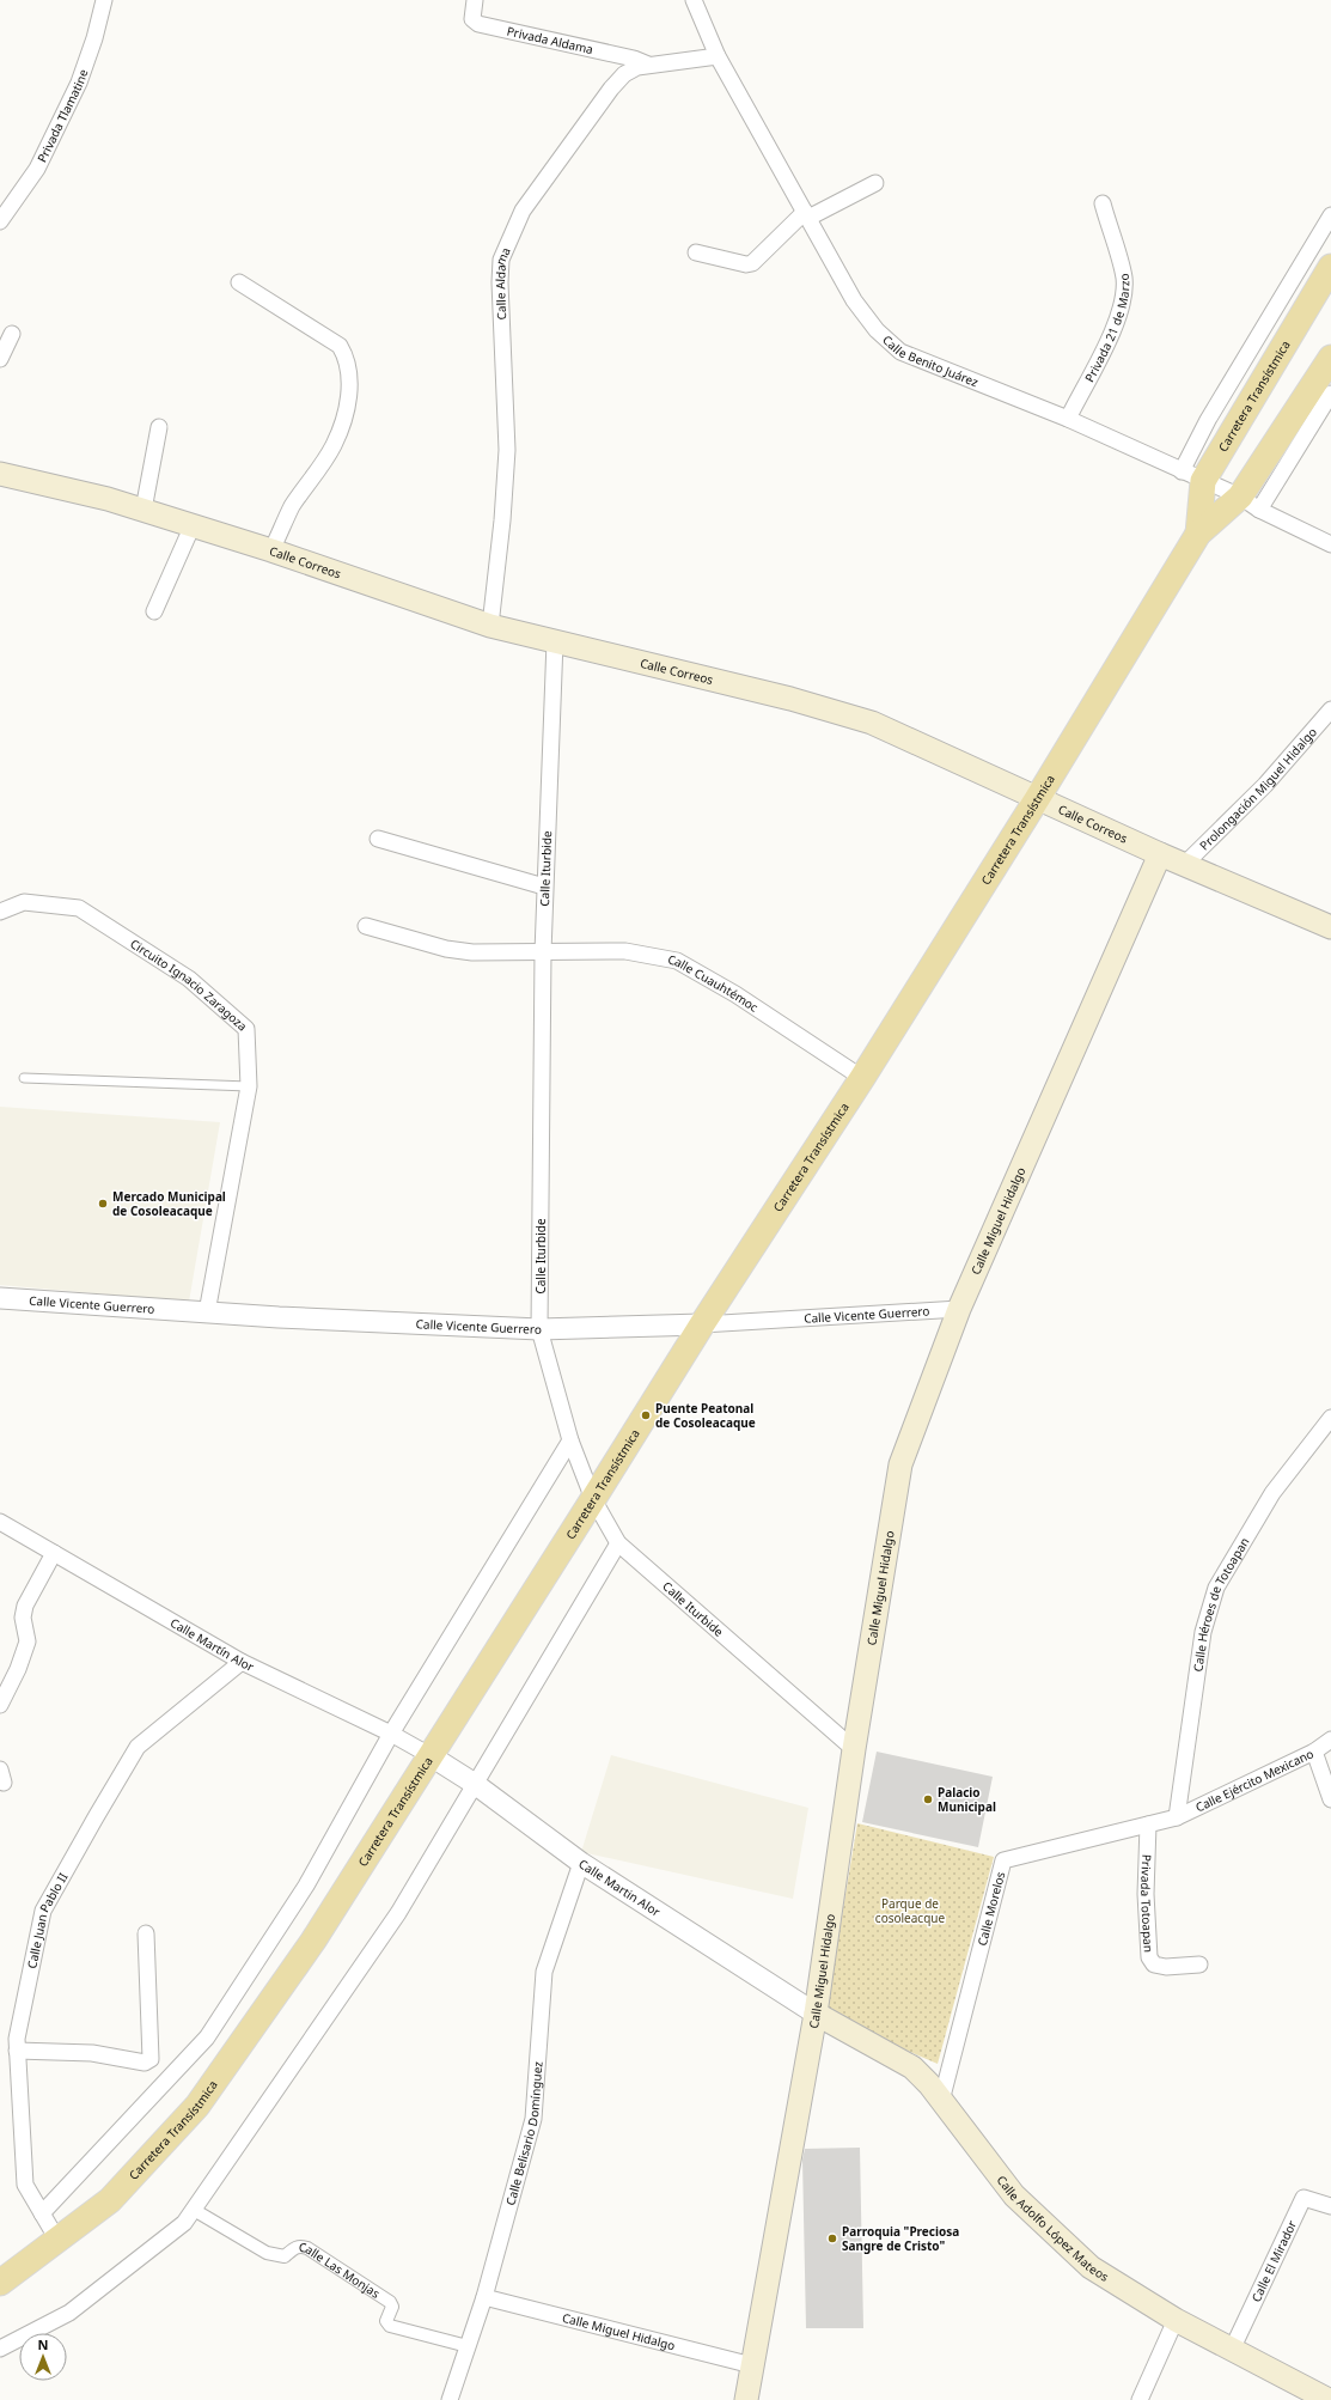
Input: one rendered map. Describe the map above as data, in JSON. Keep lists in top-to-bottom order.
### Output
{
  "streets": {
    "main road": [
      "Carretera Transístmica",
      "Calle Correos",
      "Calle Miguel Hidalgo",
      "Calle Adolfo López Mateos"
    ],
    "street": [
      "Privada Aldama",
      "Privada Tlamatine",
      "Calle Aldama",
      "Privada 21 de Marzo",
      "Calle Benito Juárez",
      "Prolongación Miguel Hidalgo",
      "Calle Iturbide",
      "Calle Cuauhtémoc",
      "Circuito Ignacio Zaragoza",
      "Calle Vicente Guerrero",
      "Calle Héroes de Totoapan",
      "Calle Martín Alor",
      "Calle Ejército Mexicano",
      "Calle Martin Alor",
      "Privada Totoapan",
      "Calle Morelos",
      "Calle Juan Pablo II",
      "Calle Belisario Domínguez",
      "Calle El Mirador",
      "Calle Las Monjas"
    ]
  },
  "crossings": [
    ["Privada Aldama", "Calle Aldama"],
    ["Calle Aldama", "Calle Benito Juárez"],
    ["Calle Aldama", "Calle Correos"],
    ["Privada 21 de Marzo", "Calle Benito Juárez"],
    ["Calle Benito Juárez", "Carretera Transístmica"],
    ["Carretera Transístmica", "Calle Correos"],
    ["Carretera Transístmica", "Calle Iturbide"],
    ["Carretera Transístmica", "Calle Cuauhtémoc"],
    ["Carretera Transístmica", "Calle Vicente Guerrero"],
    ["Carretera Transístmica", "Calle Martín Alor"],
    ["Carretera Transístmica", "Calle Martin Alor"],
    ["Carretera Transístmica", "Calle Juan Pablo II"],
    ["Calle Correos", "Prolongación Miguel Hidalgo"],
    ["Calle Correos", "Calle Iturbide"],
    ["Calle Correos", "Calle Miguel Hidalgo"],
    ["Calle Iturbide", "Calle Cuauhtémoc"],
    ["Calle Iturbide", "Calle Miguel Hidalgo"],
    ["Calle Iturbide", "Calle Vicente Guerrero"],
    ["Circuito Ignacio Zaragoza", "Calle Vicente Guerrero"],
    ["Calle Miguel Hidalgo", "Calle Vicente Guerrero"],
    ["Calle Miguel Hidalgo", "Calle Martin Alor"],
    ["Calle Miguel Hidalgo", "Calle Belisario Domínguez"],
    ["Calle Miguel Hidalgo", "Calle Adolfo López Mateos"],
    ["Calle Héroes de Totoapan", "Calle Ejército Mexicano"],
    ["Calle Héroes de Totoapan", "Calle Morelos"],
    ["Calle Martín Alor", "Calle Martin Alor"],
    ["Calle Martín Alor", "Calle Juan Pablo II"],
    ["Calle Ejército Mexicano", "Calle Morelos"],
    ["Calle Martin Alor", "Calle Belisario Domínguez"],
    ["Calle Martin Alor", "Calle Adolfo López Mateos"],
    ["Privada Totoapan", "Calle Morelos"],
    ["Calle Morelos", "Calle Adolfo López Mateos"],
    ["Calle Belisario Domínguez", "Calle Las Monjas"],
    ["Calle Adolfo López Mateos", "Calle El Mirador"]
  ],
  "parks": ["Parque de cosoleacque"],
  "places": [
    "Mercado Municipal de Cosoleacaque",
    "Puente Peatonal de Cosoleacaque",
    "Palacio Municipal",
    "Parroquia \"Preciosa Sangre de Cristo\""
  ],
  "north": "top"
}
